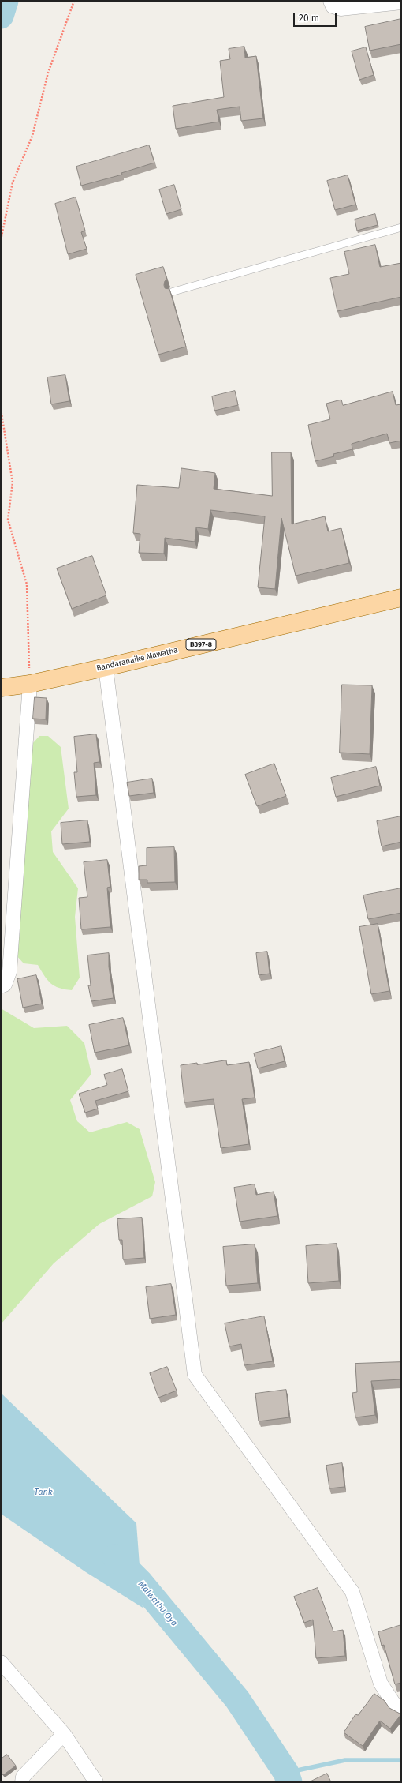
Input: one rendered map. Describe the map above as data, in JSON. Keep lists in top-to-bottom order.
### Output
{
  "streets": {
    "main road": ["B397-8", "Bandaranaike Mawatha"]
  },
  "water": ["Tank", "Malwathu Oya"],
  "scale_bar": "20 m"
}
